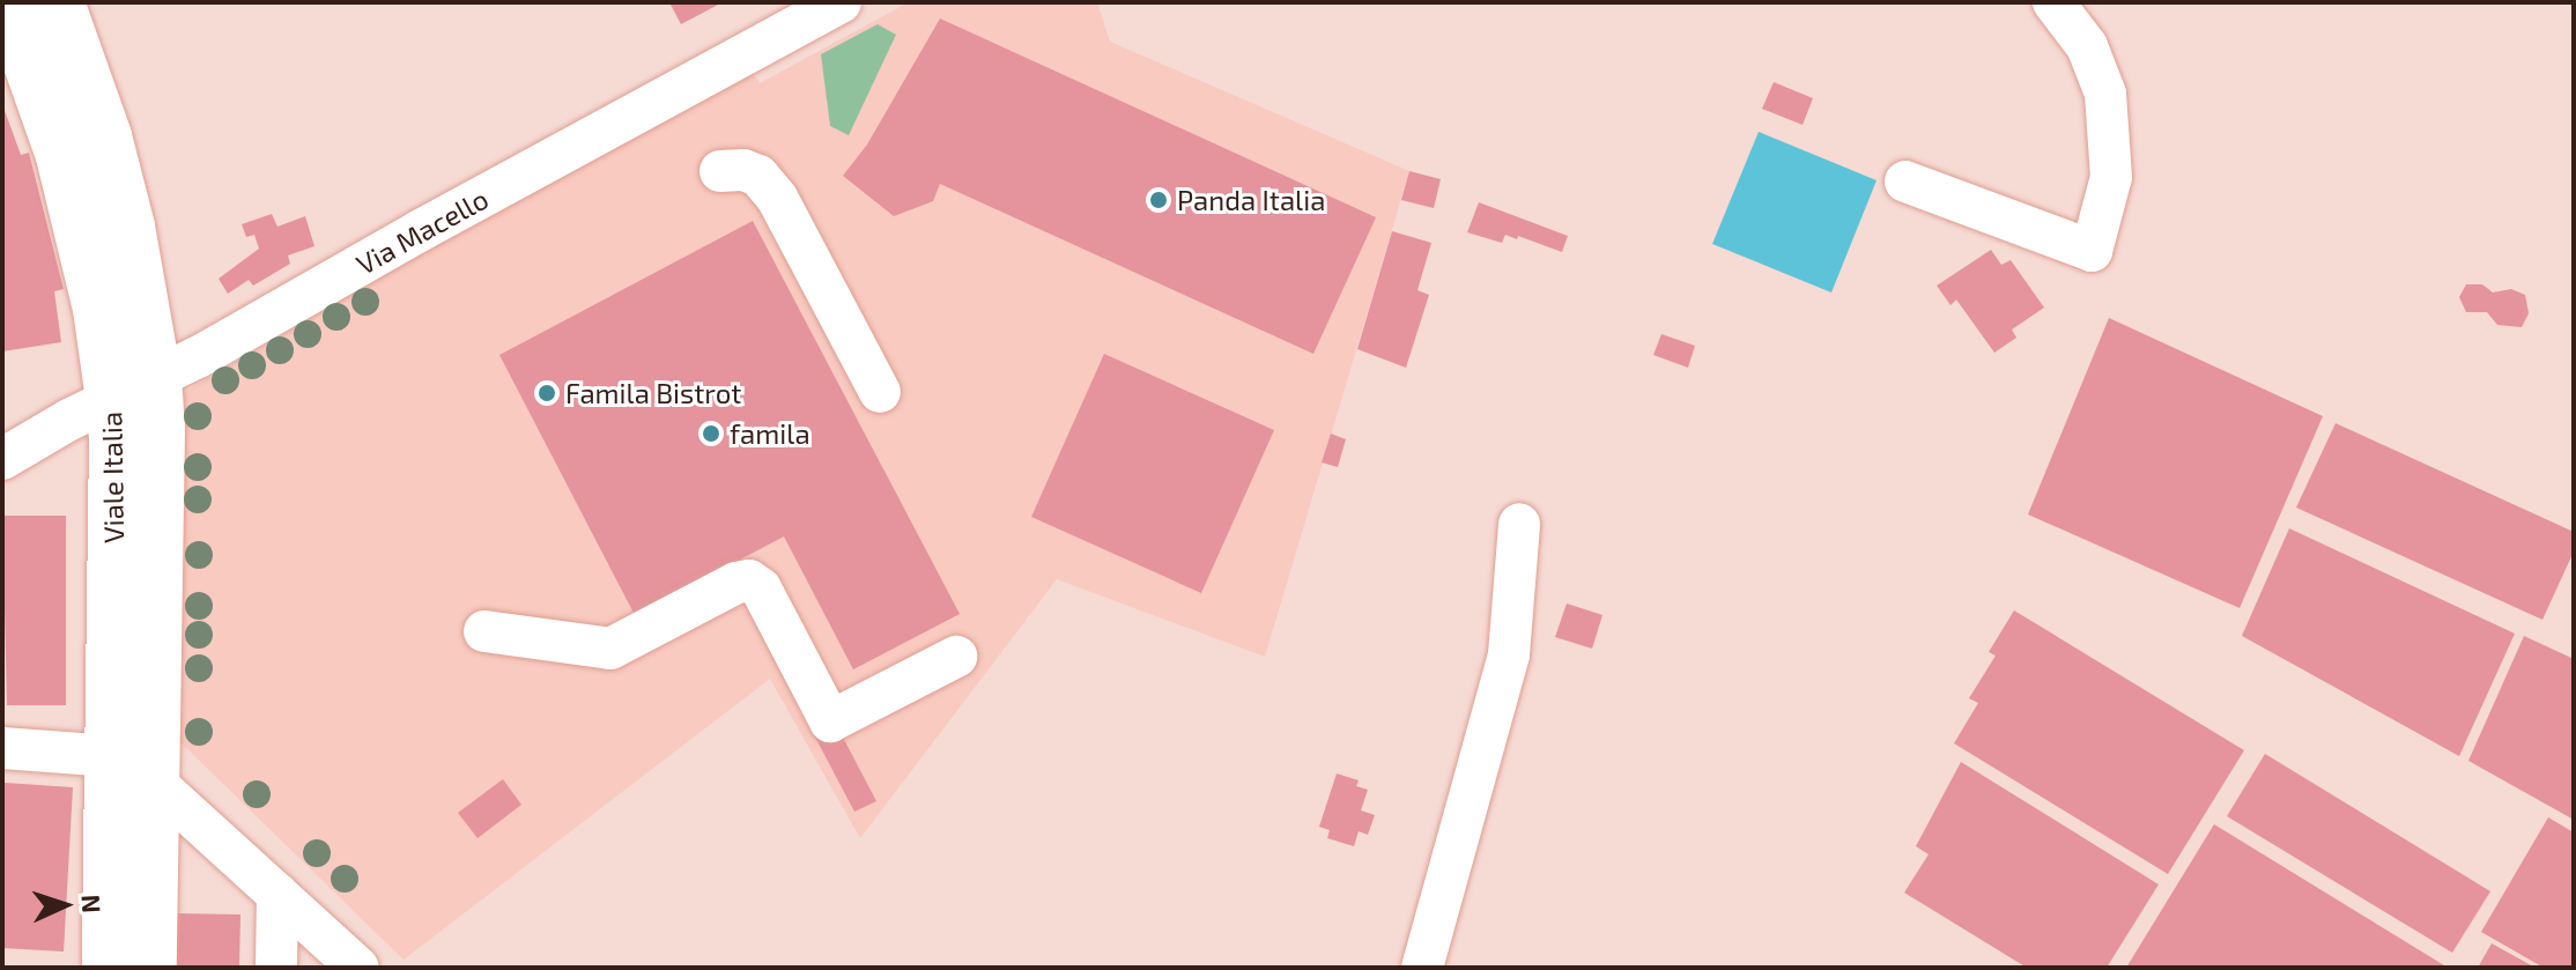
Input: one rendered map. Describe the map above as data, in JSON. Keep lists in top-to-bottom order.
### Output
{
  "streets": {
    "main road": ["Viale Italia"],
    "street": ["Via Macello"]
  },
  "crossings": [
    ["Via Macello", "Viale Italia"]
  ],
  "places": ["Panda Italia", "Famila Bistrot", "famila"],
  "north": "right"
}
